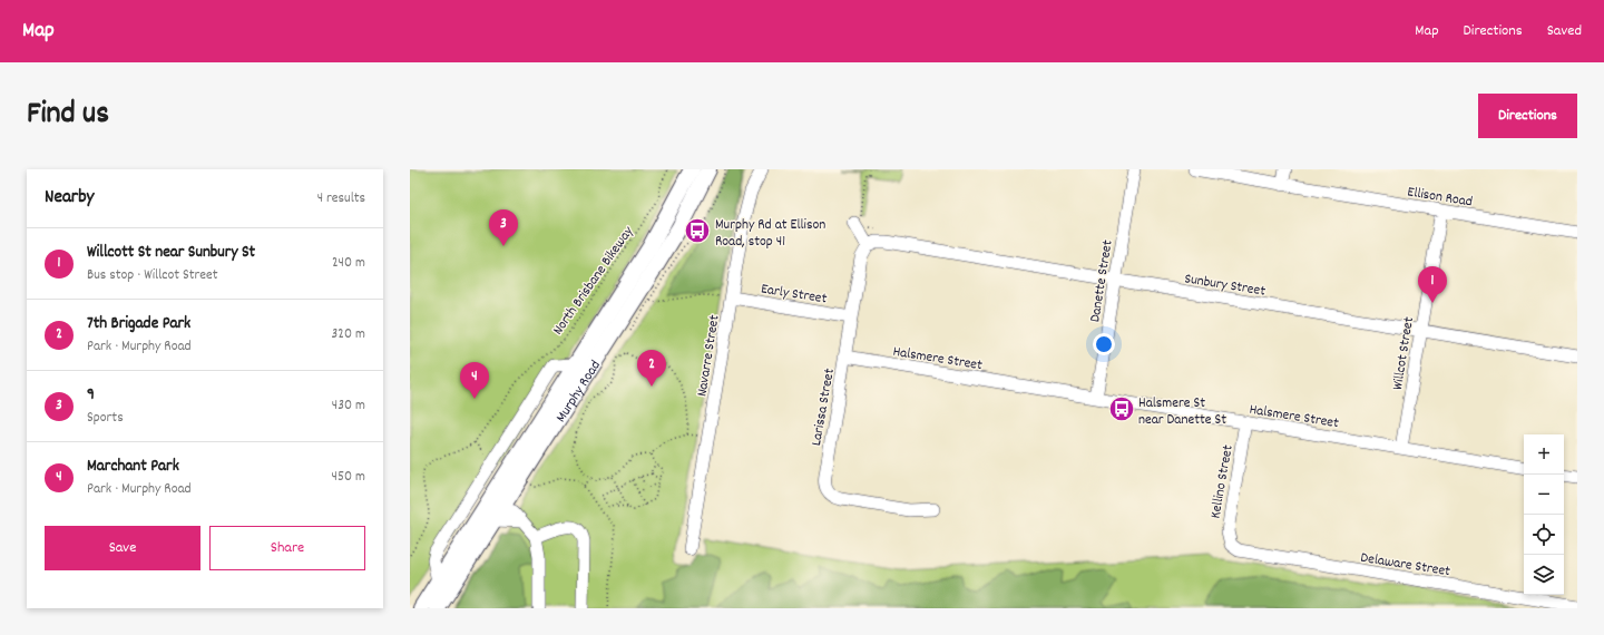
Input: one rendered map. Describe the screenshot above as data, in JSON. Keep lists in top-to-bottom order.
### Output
{
  "streets": {
    "main road": ["Murphy Road"],
    "street": [
      "Ellison Road",
      "Danette Street",
      "Sunbury Street",
      "Early Street",
      "Willcot Street",
      "Navarre Street",
      "Halsmere Street",
      "Larissa Street",
      "Kellino Street",
      "Delaware Street"
    ],
    "path": ["North Brisbane Bikeway"]
  },
  "crossings": [
    ["Ellison Road", "Willcot Street"],
    ["Danette Street", "Sunbury Street"],
    ["Danette Street", "Halsmere Street"],
    ["Sunbury Street", "Willcot Street"],
    ["Sunbury Street", "Larissa Street"],
    ["Early Street", "Navarre Street"],
    ["Early Street", "Larissa Street"],
    ["Willcot Street", "Halsmere Street"],
    ["Halsmere Street", "Larissa Street"],
    ["Halsmere Street", "Kellino Street"],
    ["Kellino Street", "Delaware Street"]
  ],
  "places": {
    "bus stop": ["Murphy Rd at Ellison Road, stop 41", "Halsmere St near Danette St"]
  },
  "page": {
    "header": "Map",
    "nav": ["Map", "Directions", "Saved"],
    "title": "Find us",
    "buttons": [
      "Directions",
      ["Save", "Share"]
    ],
    "heading": ["Nearby", "4 results"],
    "pins": [
      "3",
      "1",
      "2",
      "4"
    ],
    "list": [
      {
        "mark": "1",
        "name": "Willcott St near Sunbury St",
        "note": "Bus stop · Willcot Street",
        "value": "240 m"
      },
      {
        "mark": "2",
        "name": "7th Brigade Park",
        "note": "Park · Murphy Road",
        "value": "320 m"
      },
      {
        "mark": "3",
        "name": "9",
        "note": "Sports",
        "value": "430 m"
      },
      {
        "mark": "4",
        "name": "Marchant Park",
        "note": "Park · Murphy Road",
        "value": "450 m"
      }
    ],
    "map_buttons": ["+", "−"]
  }
}
